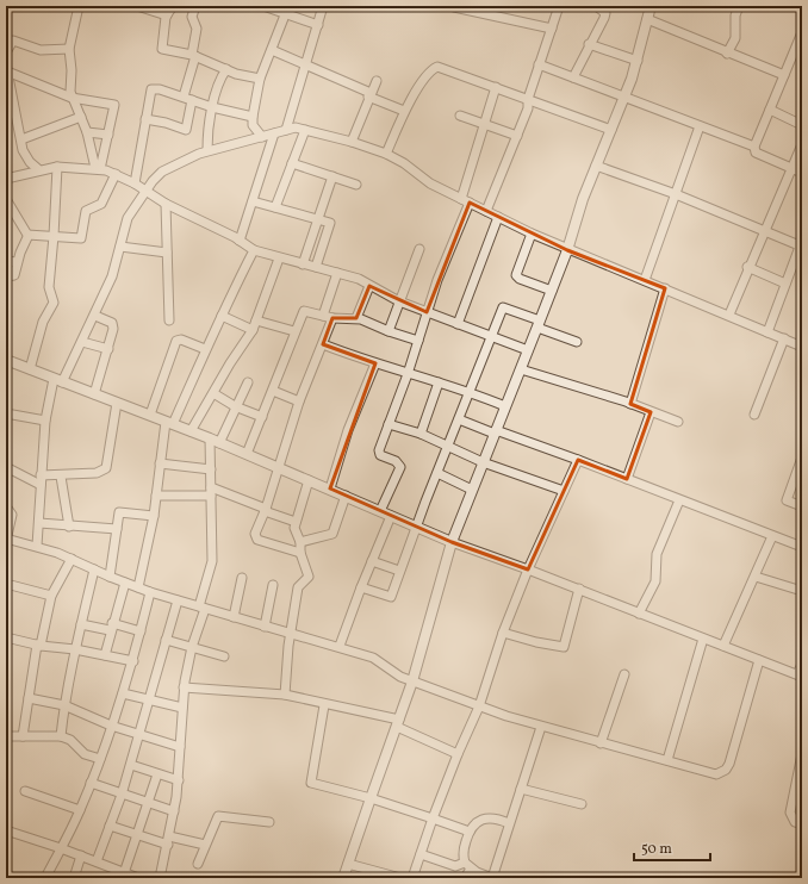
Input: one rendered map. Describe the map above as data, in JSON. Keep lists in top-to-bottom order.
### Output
{
  "scale_bar": "50 m"
}
